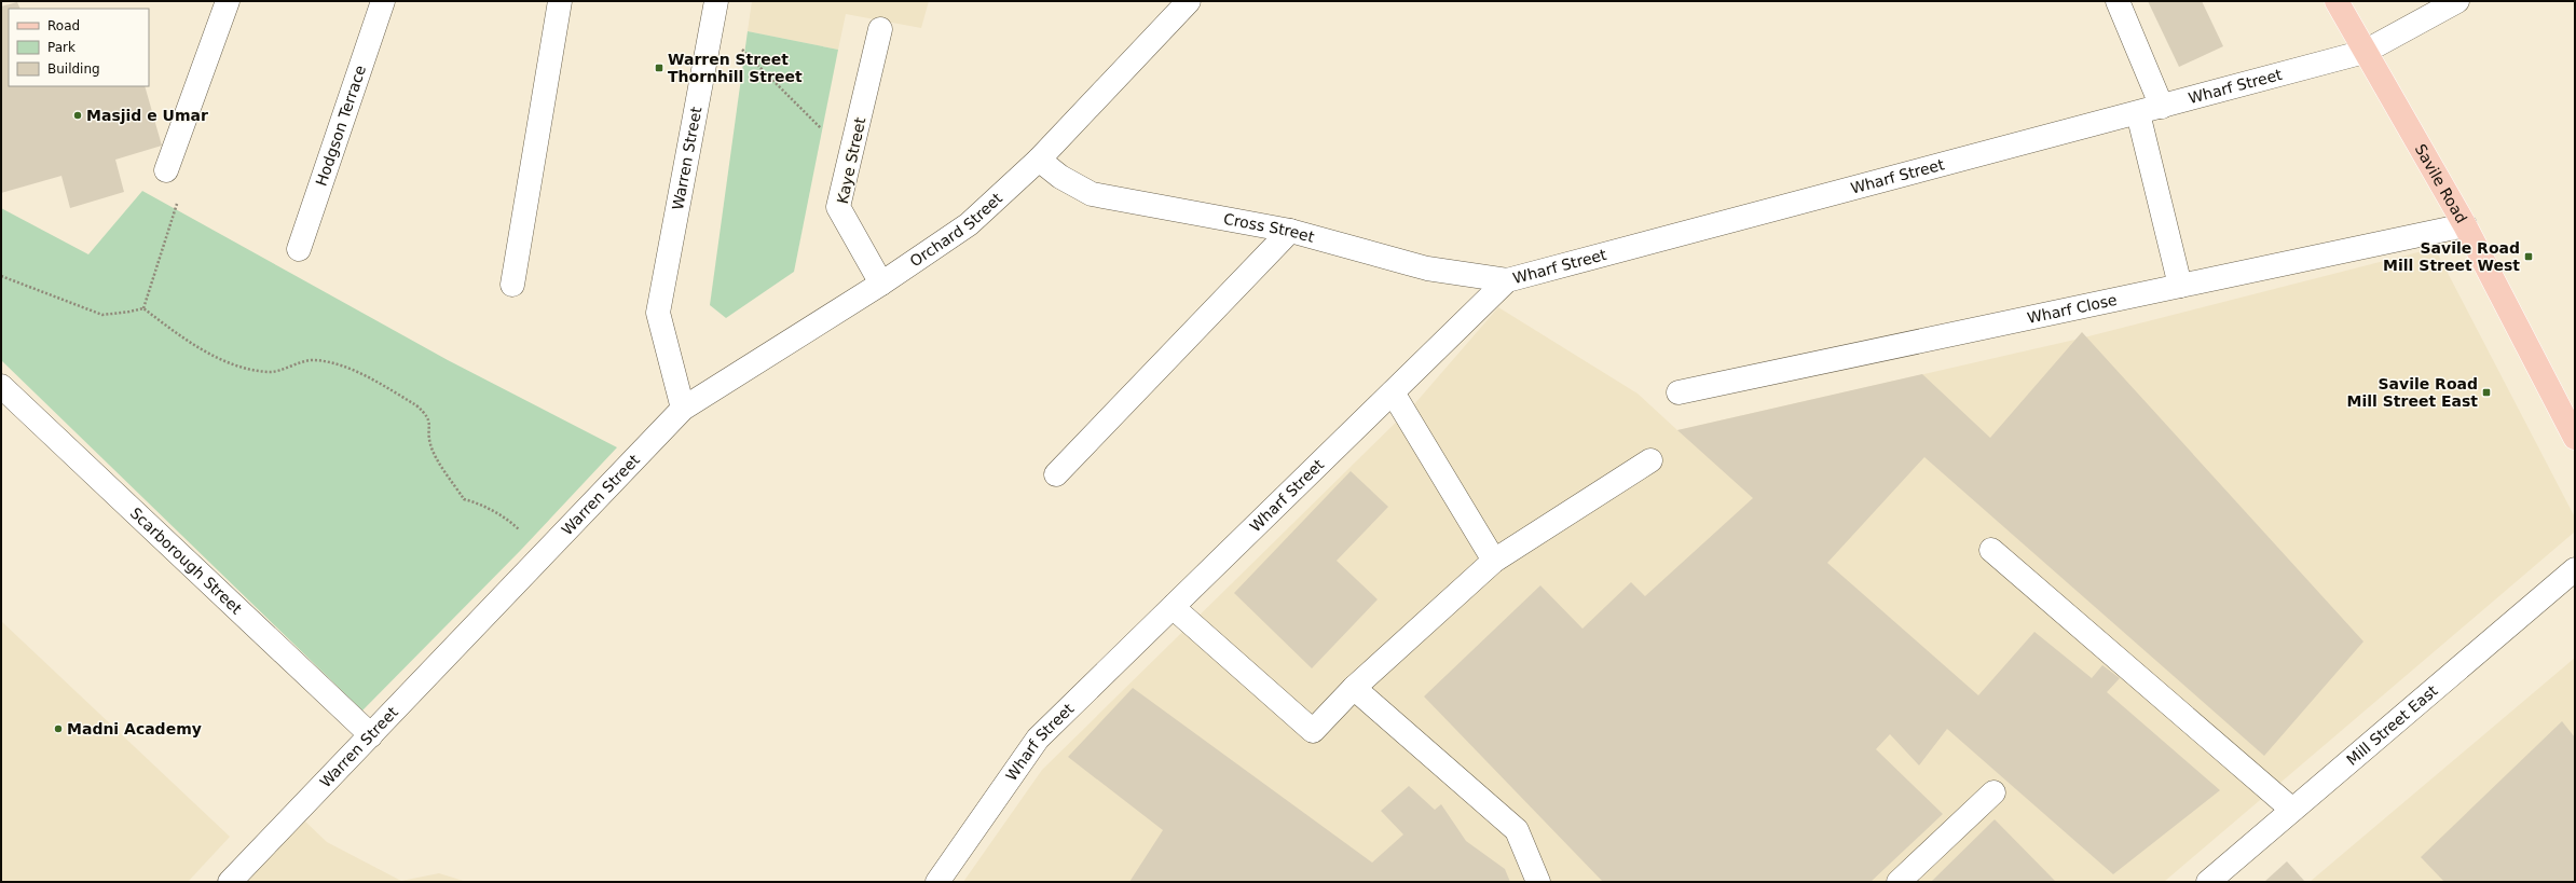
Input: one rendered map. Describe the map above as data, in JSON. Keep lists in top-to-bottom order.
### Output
{
  "streets": {
    "main road": ["Savile Road"],
    "street": [
      "Wharf Street",
      "Hodgson Terrace",
      "Warren Street",
      "Kaye Street",
      "Orchard Street",
      "Cross Street",
      "Wharf Close",
      "Scarborough Street",
      "Mill Street East"
    ]
  },
  "crossings": [
    ["Wharf Street", "Savile Road"],
    ["Wharf Street", "Cross Street"],
    ["Warren Street", "Orchard Street"],
    ["Warren Street", "Scarborough Street"],
    ["Kaye Street", "Orchard Street"],
    ["Savile Road", "Wharf Close"],
    ["Orchard Street", "Cross Street"]
  ],
  "places": {
    "transit": ["Warren Street Thornhill Street", "Savile Road Mill Street West", "Savile Road Mill Street East"],
    "other": ["Masjid e Umar", "Madni Academy"]
  },
  "legend": ["Road", "Park", "Building"]
}
